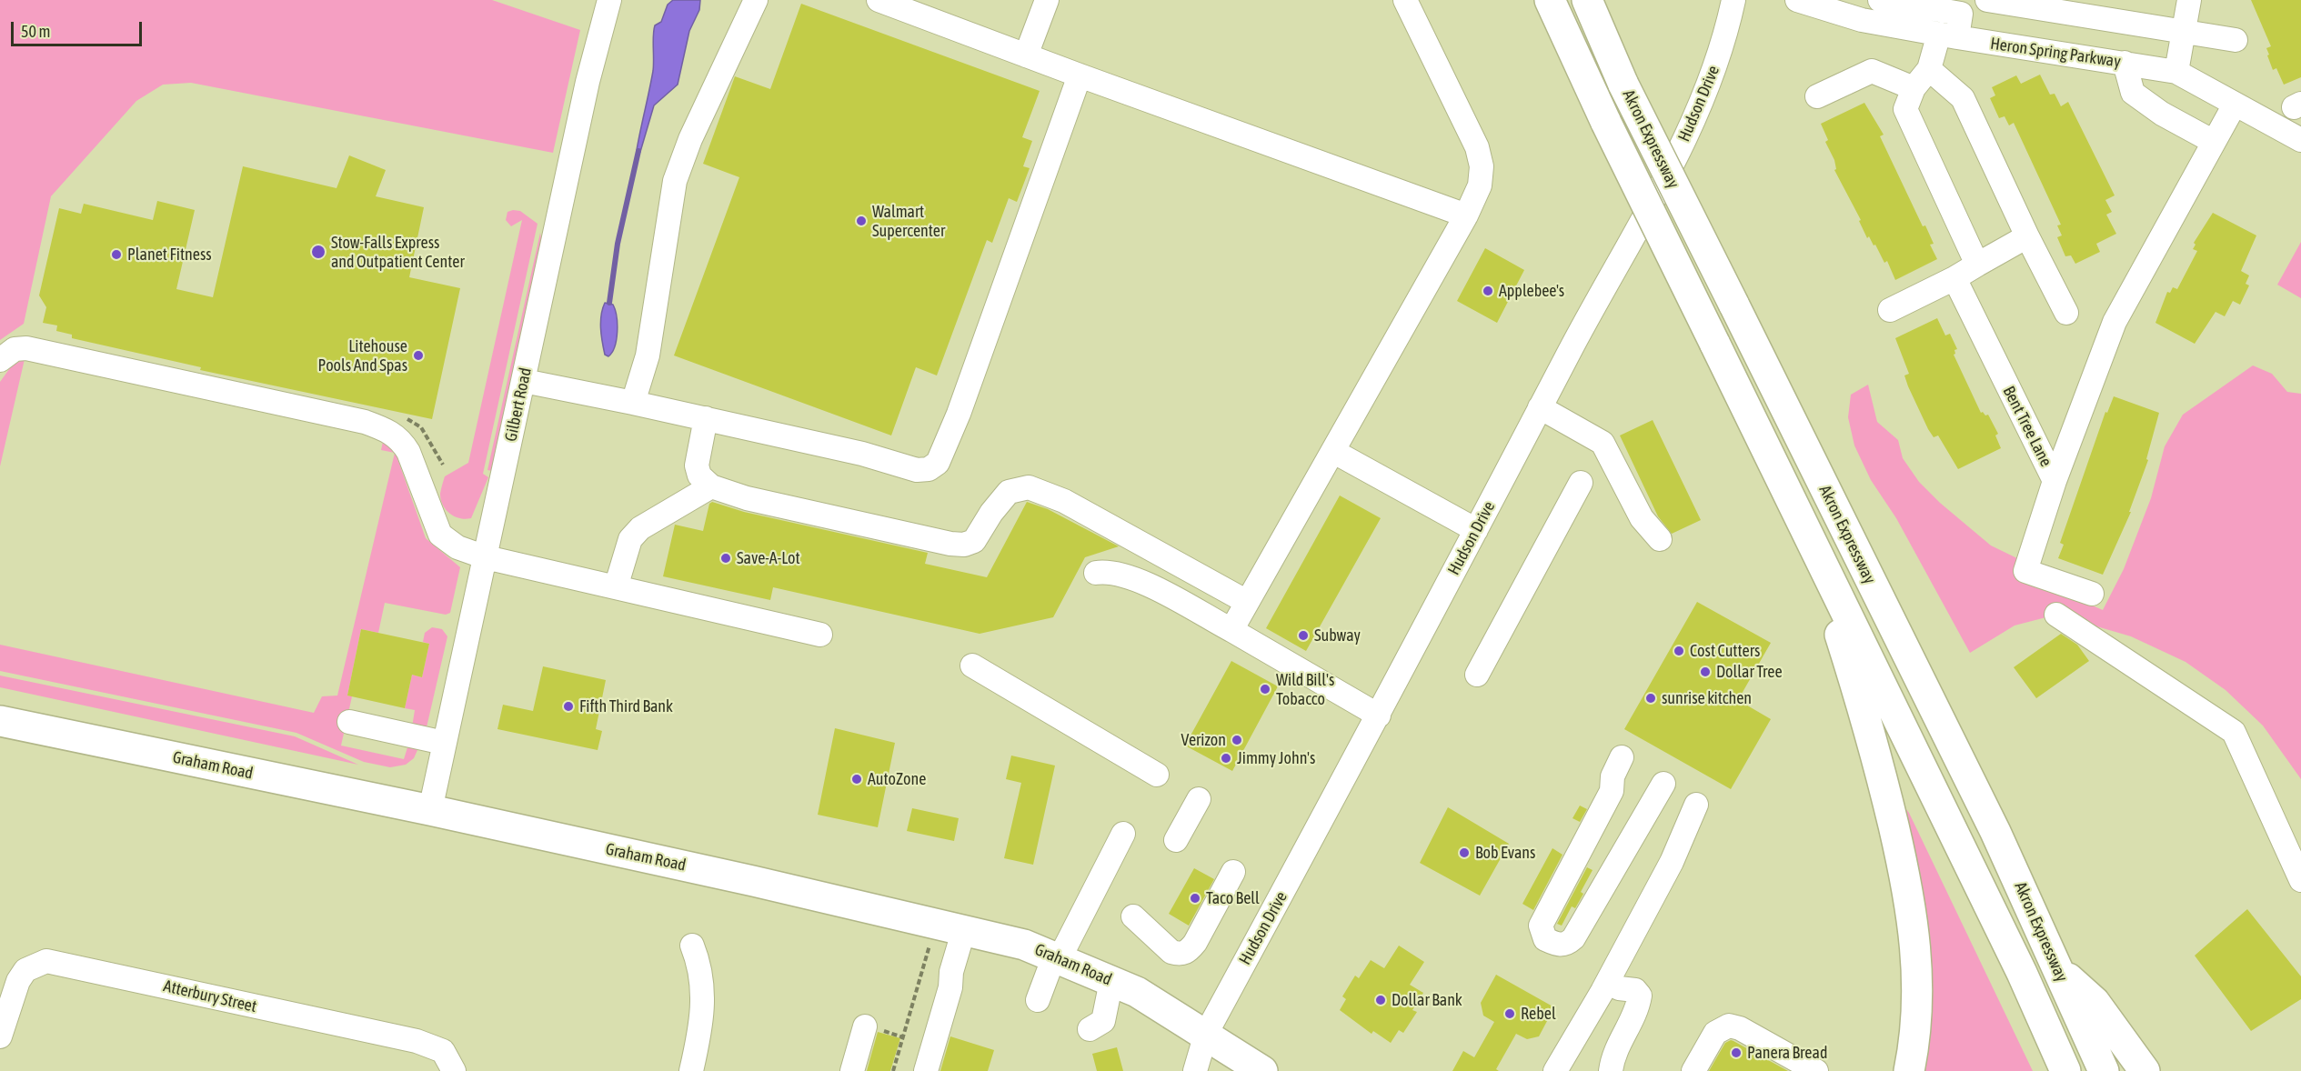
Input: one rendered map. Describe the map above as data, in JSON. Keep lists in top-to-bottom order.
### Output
{
  "streets": {
    "main road": ["Akron Expressway", "Graham Road"],
    "street": [
      "Heron Spring Parkway",
      "Hudson Drive",
      "Gilbert Road",
      "Bent Tree Lane",
      "Atterbury Street"
    ]
  },
  "crossings": [
    ["Heron Spring Parkway", "Bent Tree Lane"],
    ["Hudson Drive", "Graham Road"],
    ["Gilbert Road", "Graham Road"]
  ],
  "places": [
    "Walmart Supercenter",
    "Stow-Falls Express and Outpatient Center",
    "Planet Fitness",
    "Applebee's",
    "Litehouse Pools And Spas",
    "Save-A-Lot",
    "Subway",
    "Cost Cutters",
    "Dollar Tree",
    "Wild Bill's Tobacco",
    "sunrise kitchen",
    "Fifth Third Bank",
    "Verizon",
    "Jimmy John's",
    "AutoZone",
    "Bob Evans",
    "Taco Bell",
    "Dollar Bank",
    "Rebel",
    "Panera Bread"
  ],
  "scale_bar": "50 m"
}
